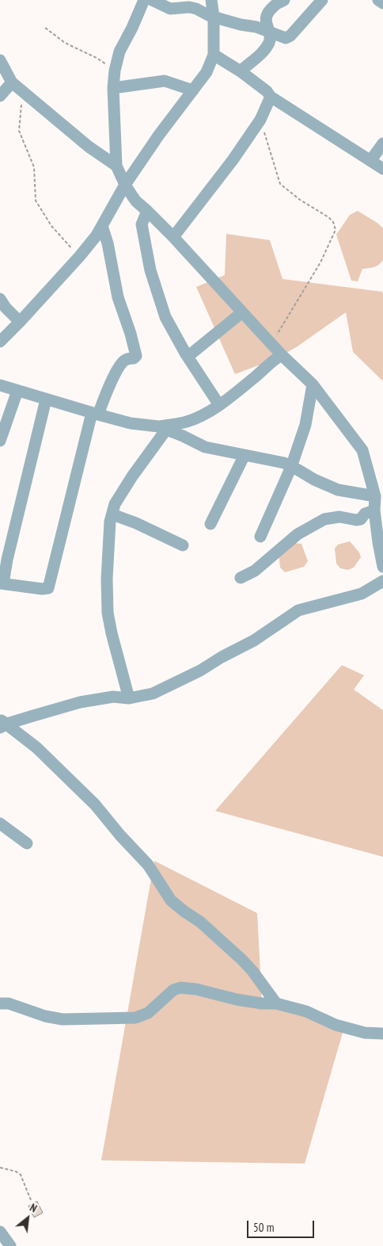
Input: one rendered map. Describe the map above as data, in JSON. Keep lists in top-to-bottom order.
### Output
{
  "scale_bar": "50 m",
  "north": "top right"
}
